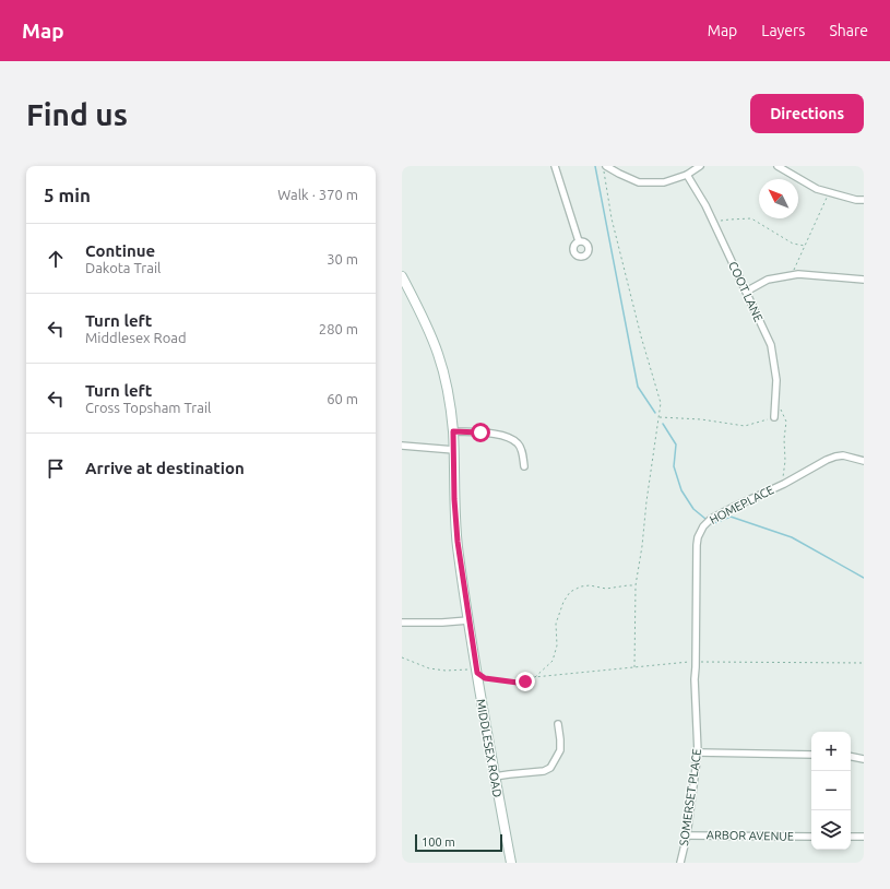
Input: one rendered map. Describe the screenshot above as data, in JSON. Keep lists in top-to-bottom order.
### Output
{
  "streets": {
    "main road": ["MIDDLESEX ROAD"],
    "street": [
      "COOT LANE",
      "HOMEPLACE",
      "SOMERSET PLACE",
      "ARBOR AVENUE"
    ]
  },
  "crossings": [
    ["HOMEPLACE", "SOMERSET PLACE"],
    ["SOMERSET PLACE", "ARBOR AVENUE"]
  ],
  "scale_bar": "100 m",
  "north": "top left",
  "page": {
    "header": "Map",
    "nav": ["Map", "Layers", "Share"],
    "buttons": "Directions",
    "title": "Find us",
    "heading": ["5 min", "Walk · 370 m"],
    "list": [
      ["Continue", "Dakota Trail", "30 m"],
      ["Turn left", "Middlesex Road", "280 m"],
      ["Turn left", "Cross Topsham Trail", "60 m"],
      "Arrive at destination"
    ],
    "map_buttons": ["+", "−"],
    "scale": "100 m"
  }
}
